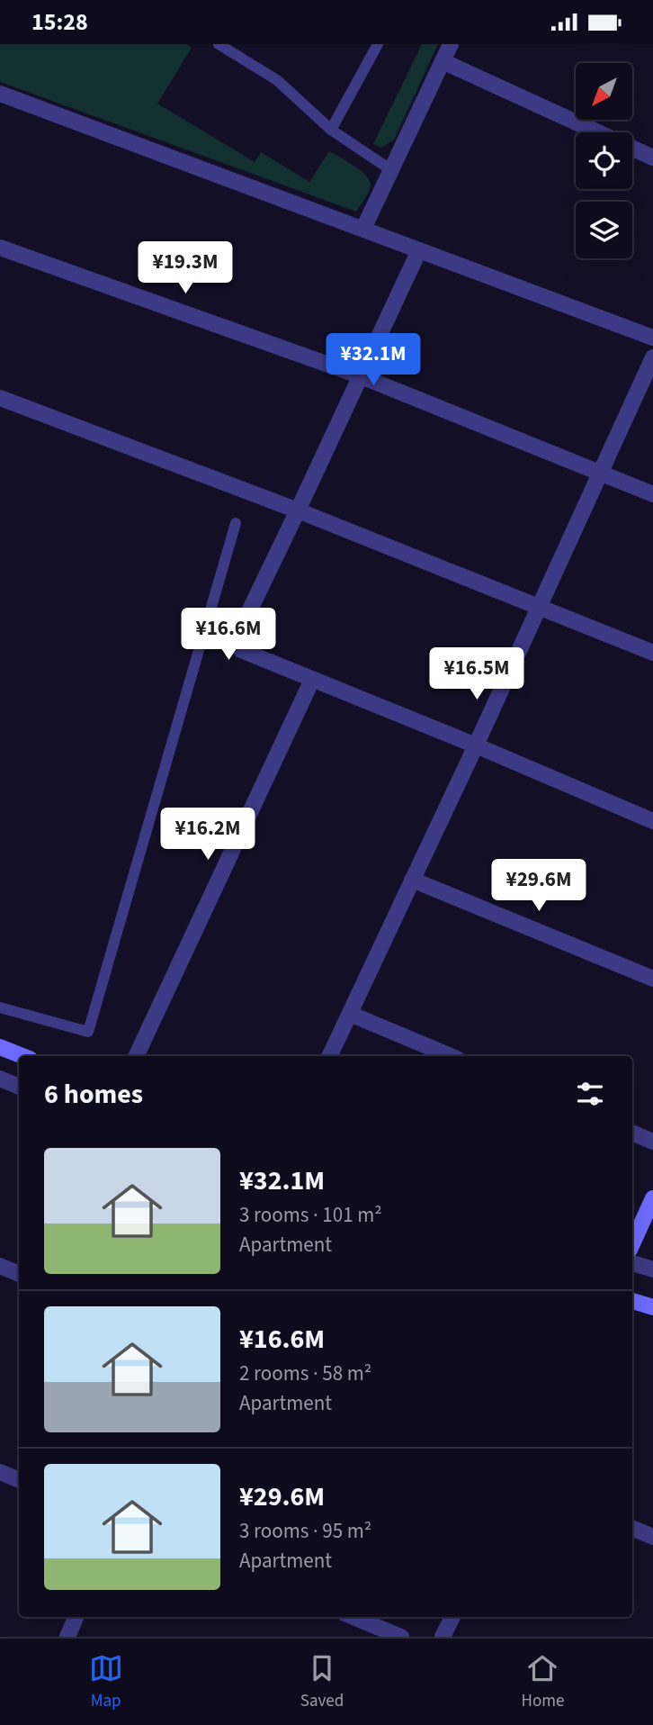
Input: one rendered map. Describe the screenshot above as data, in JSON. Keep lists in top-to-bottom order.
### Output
{
  "north": "bottom left",
  "page": {
    "status": "15:28",
    "price": [
      "¥19.3M",
      "¥32.1M",
      "¥16.6M",
      "¥16.5M",
      "¥16.2M",
      "¥29.6M"
    ],
    "heading": "6 homes",
    "list": [
      {
        "name": "¥32.1M",
        "note": "3 rooms · 101 m² · Apartment"
      },
      {
        "name": "¥16.6M",
        "note": "2 rooms · 58 m² · Apartment"
      },
      {
        "name": "¥29.6M",
        "note": "3 rooms · 95 m² · Apartment"
      }
    ],
    "tabs": ["Map", "Saved", "Home"]
  }
}
